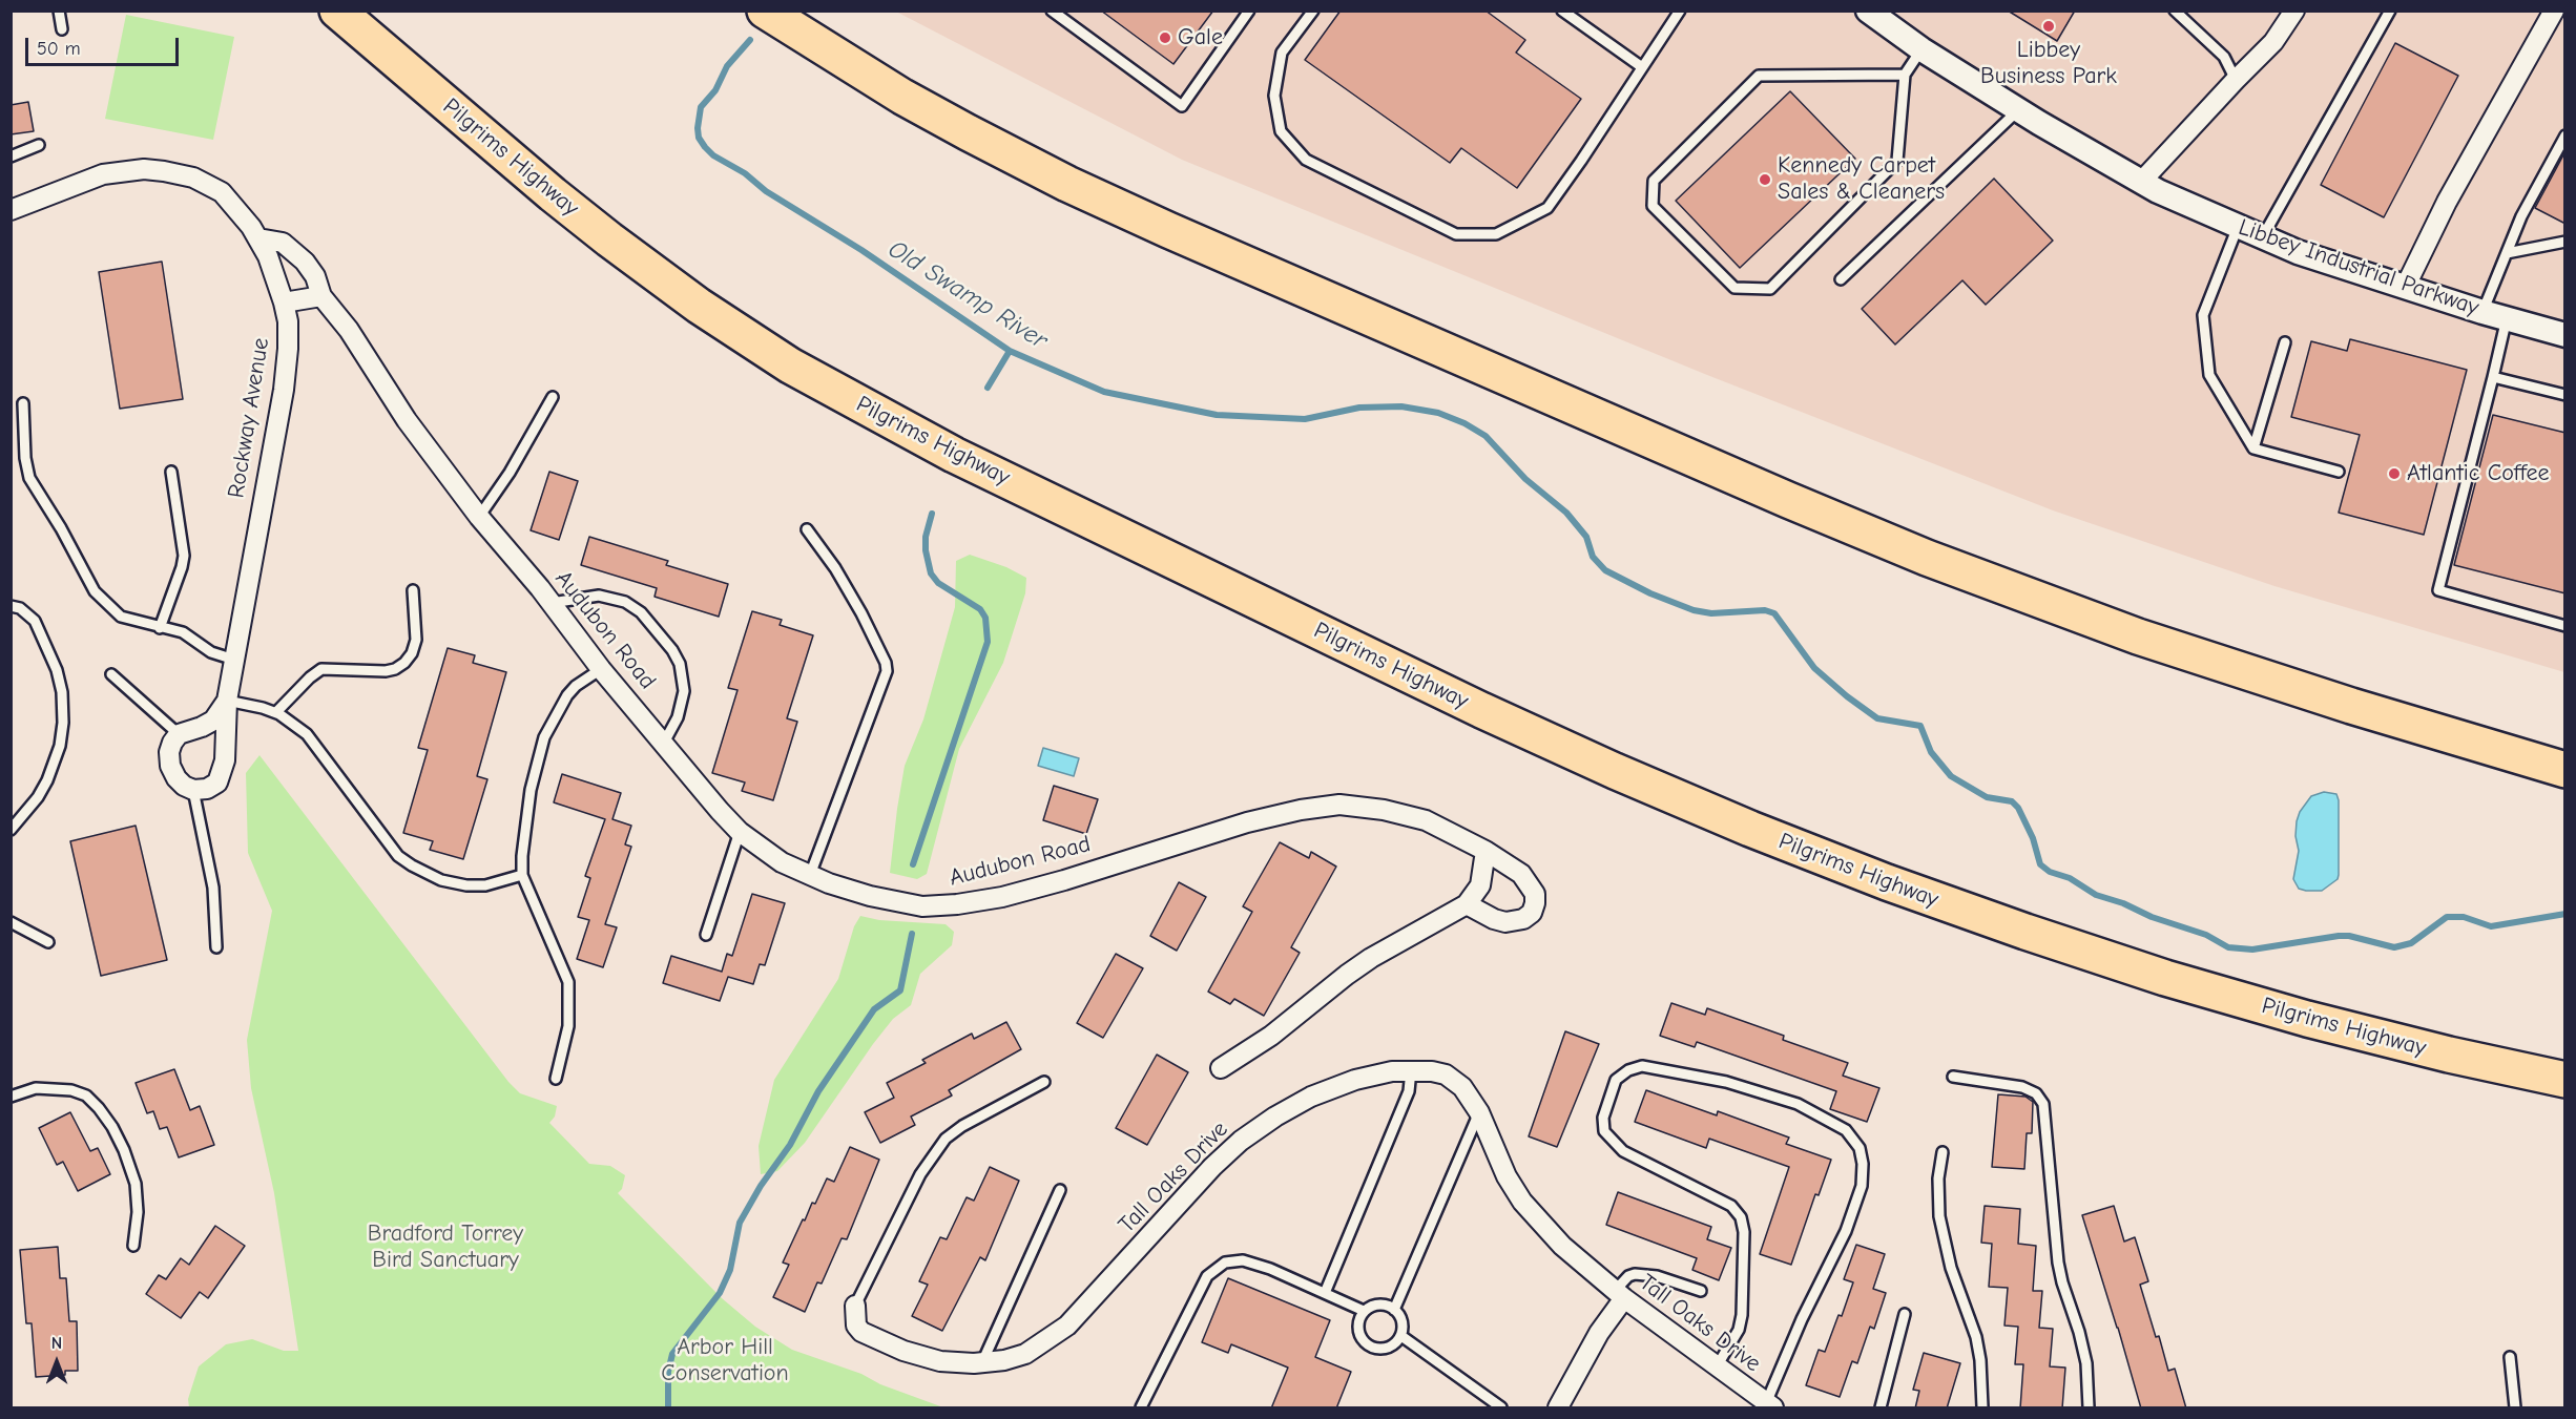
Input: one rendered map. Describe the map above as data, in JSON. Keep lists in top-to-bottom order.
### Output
{
  "streets": {
    "highway": ["Pilgrims Highway"],
    "street": [
      "Libbey Industrial Parkway",
      "Rockway Avenue",
      "Audubon Road",
      "Tall Oaks Drive"
    ]
  },
  "crossings": [
    ["Rockway Avenue", "Audubon Road"]
  ],
  "water": ["Old Swamp River"],
  "parks": ["Bradford Torrey Bird Sanctuary", "Arbor Hill Conservation"],
  "places": [
    "Libbey Business Park",
    "Gale",
    "Kennedy Carpet Sales & Cleaners",
    "Atlantic Coffee"
  ],
  "scale_bar": "50 m",
  "north": "top"
}
